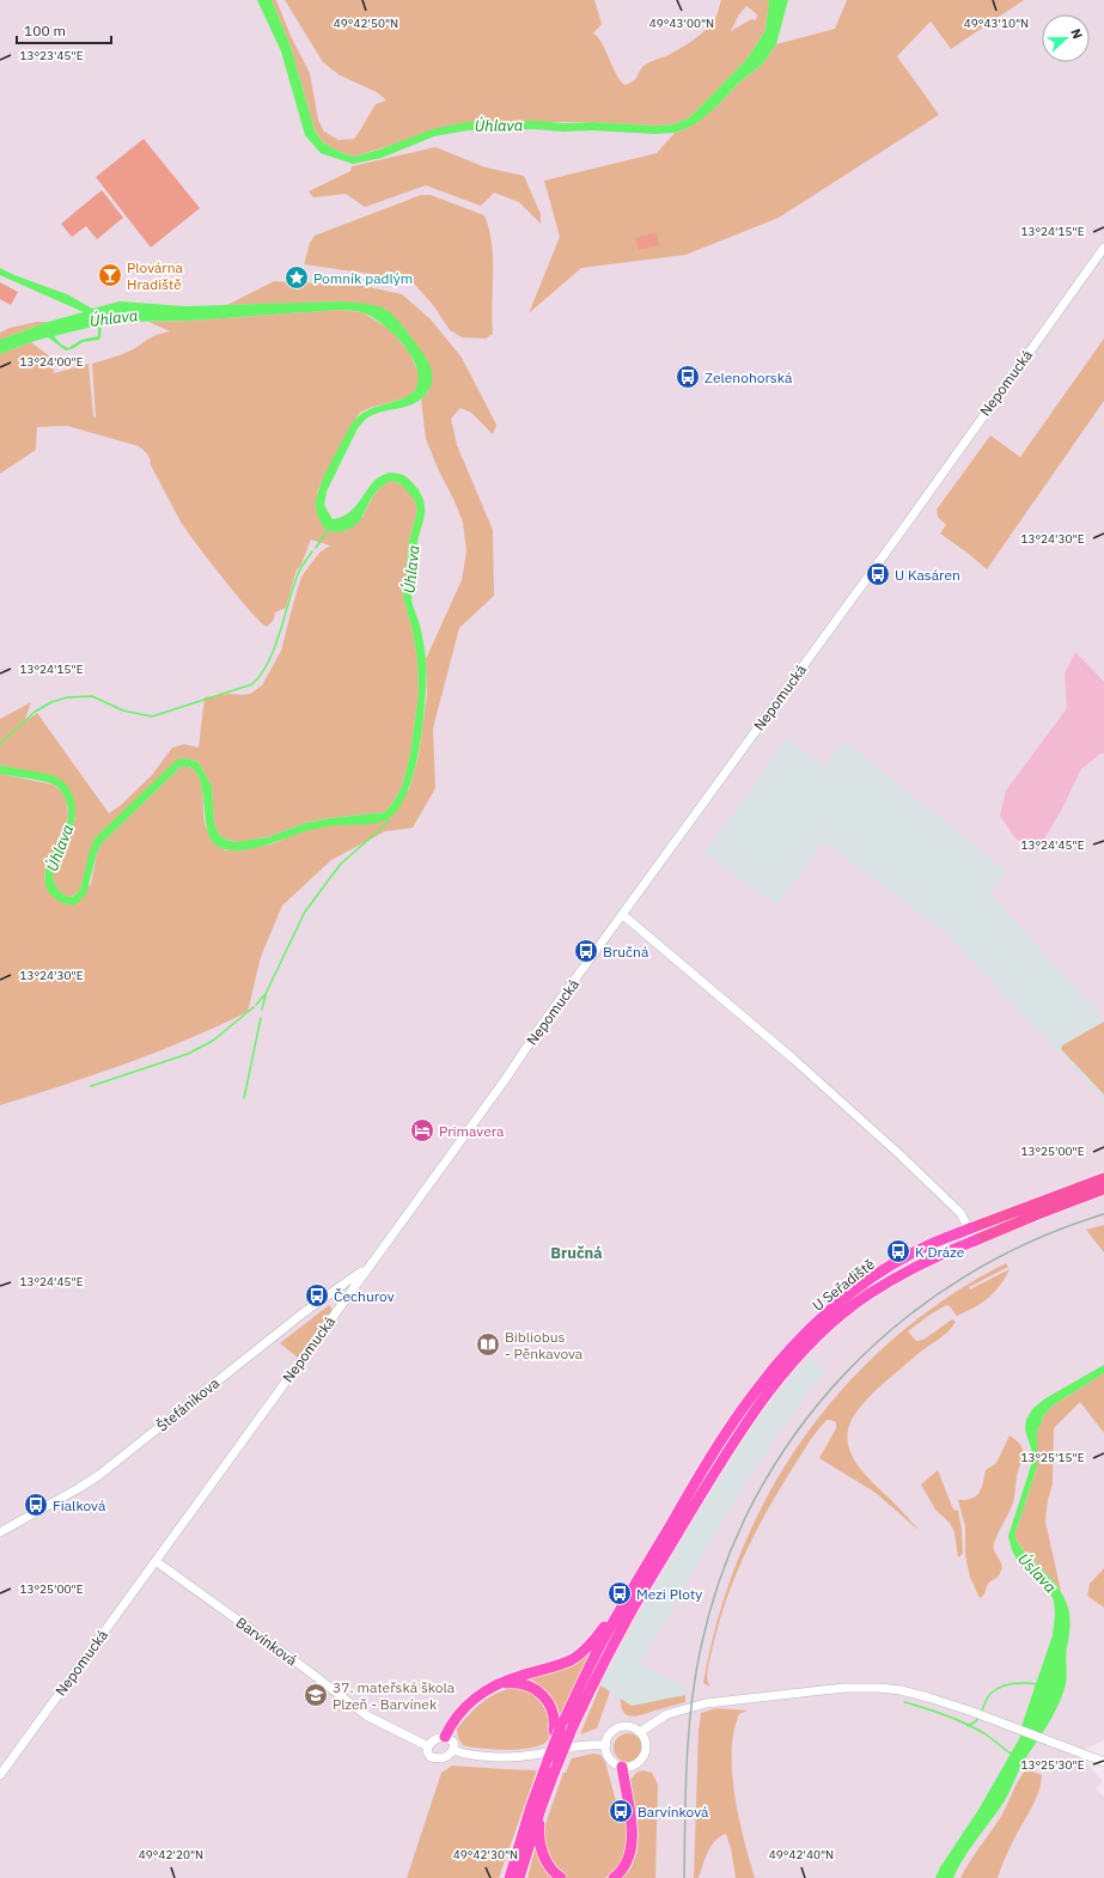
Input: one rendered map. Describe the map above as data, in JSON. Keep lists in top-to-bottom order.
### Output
{
  "streets": {
    "highway": ["U Seřadiště"],
    "street": ["Nepomucká", "Štefánikova", "Barvínková"]
  },
  "crossings": [
    ["Nepomucká", "Štefánikova"],
    ["Nepomucká", "Barvínková"]
  ],
  "districts": ["Bručná"],
  "water": ["Úhlava", "Úslava"],
  "places": {
    "bar": ["Plovárna Hradiště"],
    "place": ["Pomník padlým"],
    "bus stop": [
      "Zelenohorská",
      "U Kasáren",
      "Bručná",
      "K Dráze",
      "Čechurov",
      "Fialková",
      "Mezi Ploty",
      "Barvínková"
    ],
    "hotel": ["Primavera"],
    "library": ["Bibliobus - Pěnkavova"],
    "school or university": ["37. mateřská škola Plzeň - Barvínek"]
  },
  "scale_bar": "100 m",
  "north": "right",
  "coordinates": [
    "49°42'50\"N",
    "49°43'00\"N",
    "49°43'10\"N",
    "13°23'45\"E",
    "13°24'15\"E",
    "13°24'00\"E",
    "13°24'30\"E",
    "13°24'45\"E",
    "13°25'00\"E",
    "13°25'15\"E",
    "13°25'30\"E",
    "49°42'20\"N",
    "49°42'30\"N",
    "49°42'40\"N"
  ]
}
